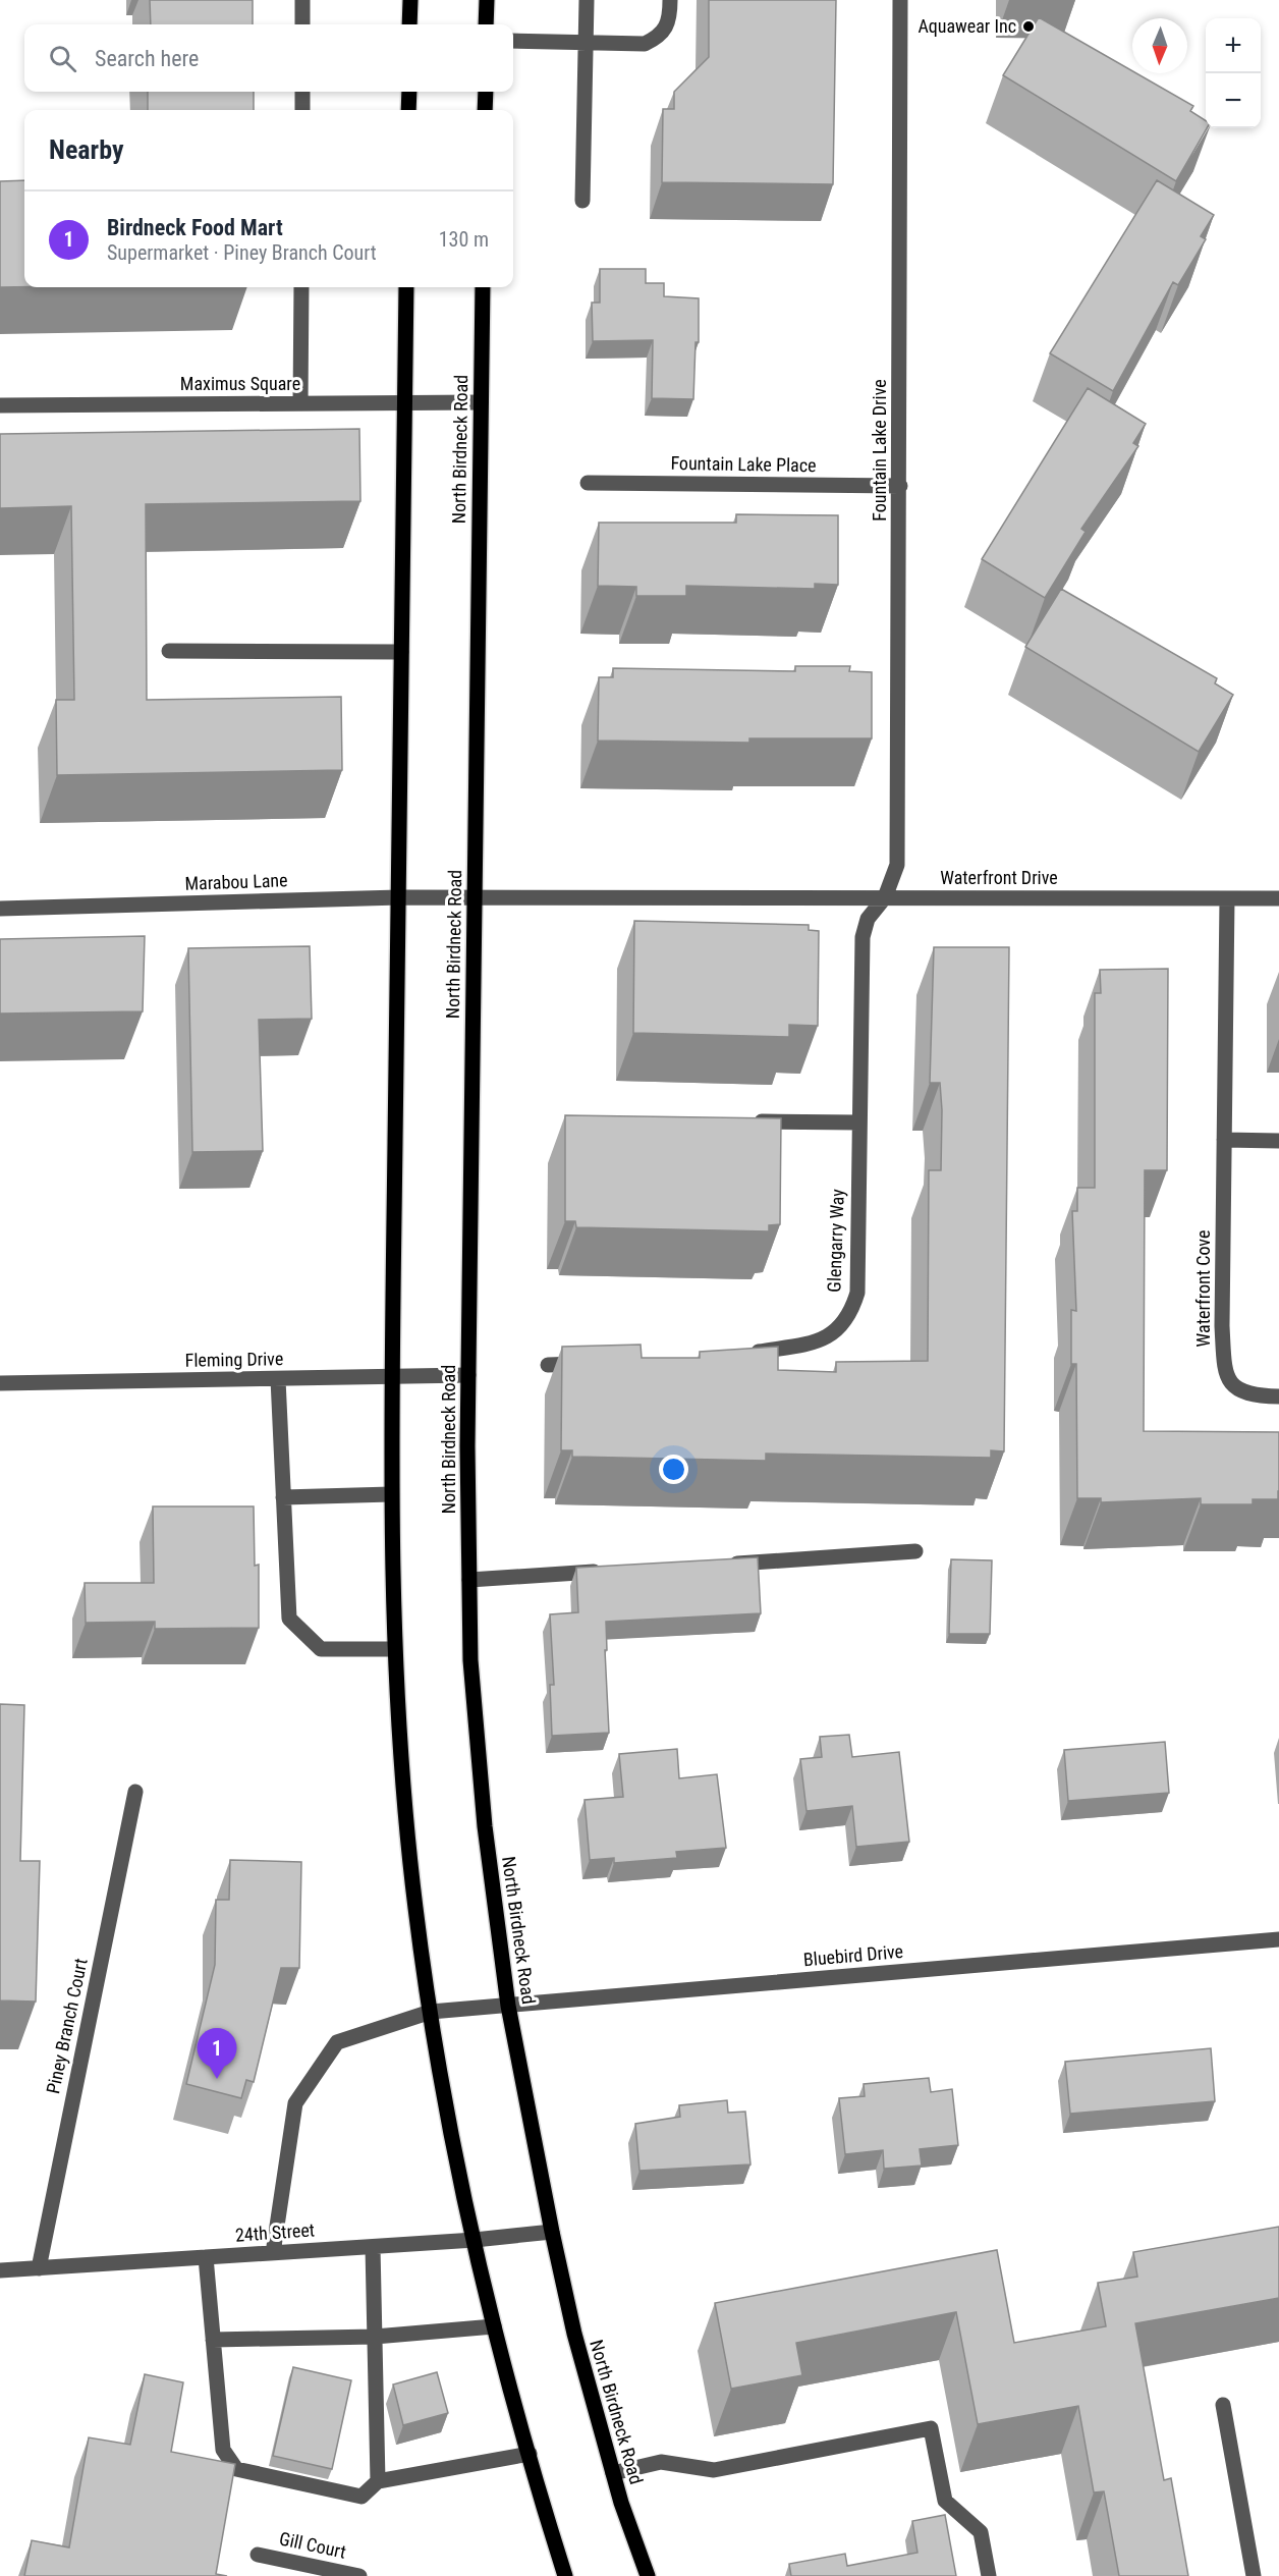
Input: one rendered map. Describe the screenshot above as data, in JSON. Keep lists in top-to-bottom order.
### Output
{
  "streets": {
    "main road": ["North Birdneck Road"],
    "street": [
      "Maximus Square",
      "Fountain Lake Drive",
      "Fountain Lake Place",
      "Waterfront Drive",
      "Marabou Lane",
      "Glengarry Way",
      "Waterfront Cove",
      "Fleming Drive",
      "Bluebird Drive",
      "Piney Branch Court",
      "24th Street",
      "Gill Court"
    ]
  },
  "crossings": [
    ["Maximus Square", "North Birdneck Road"],
    ["North Birdneck Road", "Waterfront Drive"],
    ["North Birdneck Road", "Marabou Lane"],
    ["North Birdneck Road", "Fleming Drive"],
    ["North Birdneck Road", "Bluebird Drive"],
    ["North Birdneck Road", "24th Street"],
    ["Fountain Lake Drive", "Fountain Lake Place"],
    ["Fountain Lake Drive", "Waterfront Drive"],
    ["Fountain Lake Drive", "Glengarry Way"],
    ["Waterfront Drive", "Marabou Lane"],
    ["Waterfront Drive", "Glengarry Way"],
    ["Bluebird Drive", "24th Street"],
    ["Piney Branch Court", "24th Street"]
  ],
  "places": ["Aquawear Inc"],
  "north": "bottom",
  "page": {
    "map_buttons": ["+", "−"],
    "search": "Search here",
    "heading": "Nearby",
    "list": [
      {
        "mark": "1",
        "name": "Birdneck Food Mart",
        "note": "Supermarket · Piney Branch Court",
        "value": "130 m"
      }
    ],
    "pins": "1"
  }
}
